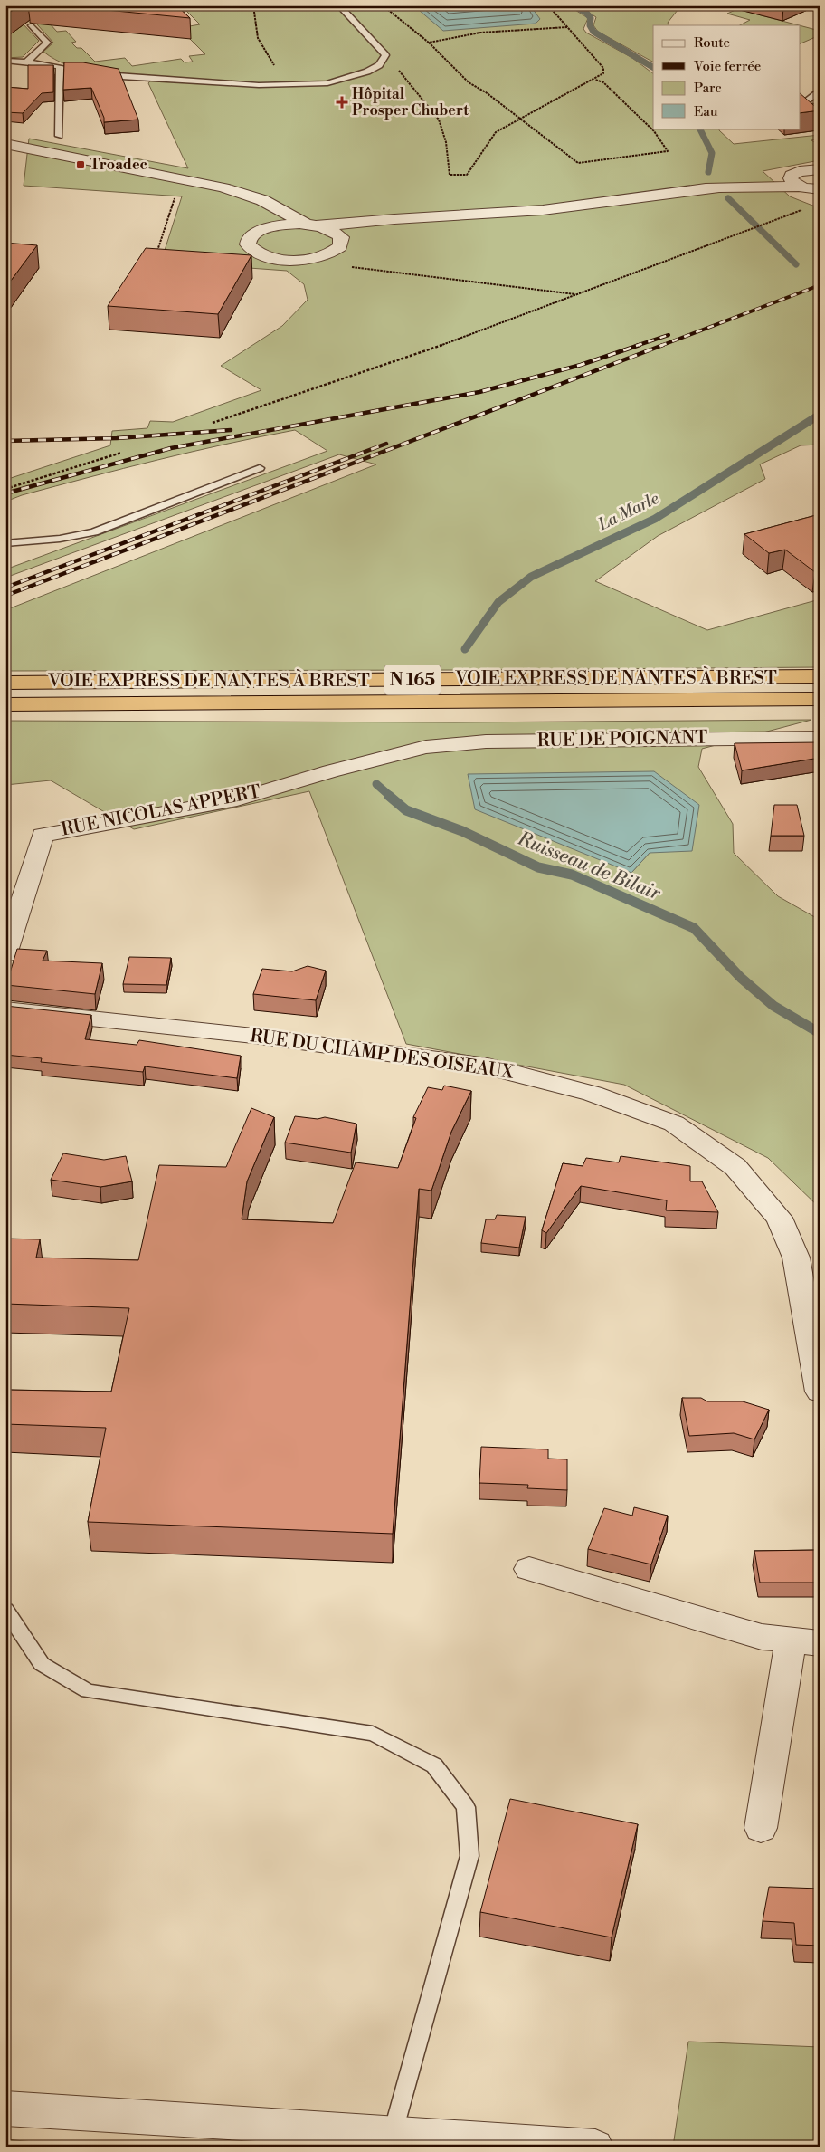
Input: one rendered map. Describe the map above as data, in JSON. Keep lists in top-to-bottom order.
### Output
{
  "streets": {
    "highway": ["VOIE EXPRESS DE NANTES À BREST", "N 165"],
    "street": ["RUE DE POIGNANT", "RUE NICOLAS APPERT", "RUE DU CHAMP DES OISEAUX"]
  },
  "crossings": [
    ["RUE DE POIGNANT", "RUE NICOLAS APPERT"]
  ],
  "water": ["La Marle", "Ruisseau de Bilair"],
  "places": {
    "health": ["Hôpital Prosper Chubert"],
    "transit": ["Troadec"]
  },
  "legend": [
    "Route",
    "Voie ferrée",
    "Parc",
    "Eau"
  ]
}
